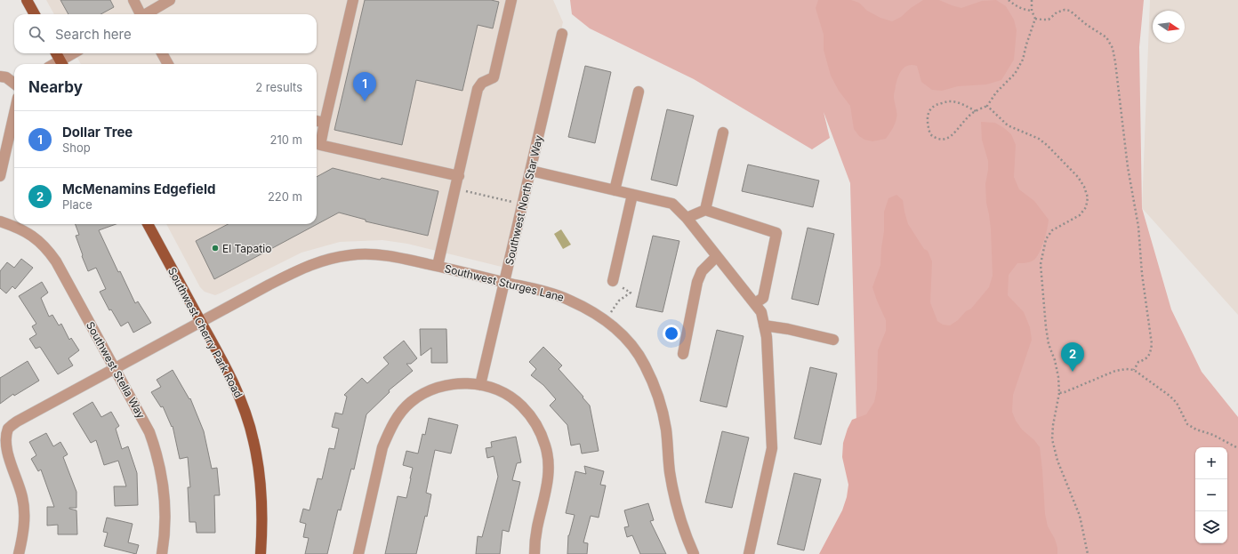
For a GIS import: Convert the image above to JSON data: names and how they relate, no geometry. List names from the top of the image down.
{
  "streets": {
    "main road": ["Southwest Cherry Park Road"],
    "street": ["Southwest North Star Way", "Southwest Sturges Lane", "Southwest Stella Way"]
  },
  "crossings": [
    ["Southwest North Star Way", "Southwest Sturges Lane"],
    ["Southwest Sturges Lane", "Southwest Cherry Park Road"],
    ["Southwest Sturges Lane", "Southwest Stella Way"]
  ],
  "places": ["El Tapatio"],
  "north": "right",
  "page": {
    "search": "Search here",
    "heading": ["Nearby", "2 results"],
    "pins": ["1", "2"],
    "list": [
      {
        "mark": "1",
        "name": "Dollar Tree",
        "note": "Shop",
        "value": "210 m"
      },
      {
        "mark": "2",
        "name": "McMenamins Edgefield",
        "note": "Place",
        "value": "220 m"
      }
    ],
    "map_buttons": ["+", "−"]
  }
}
